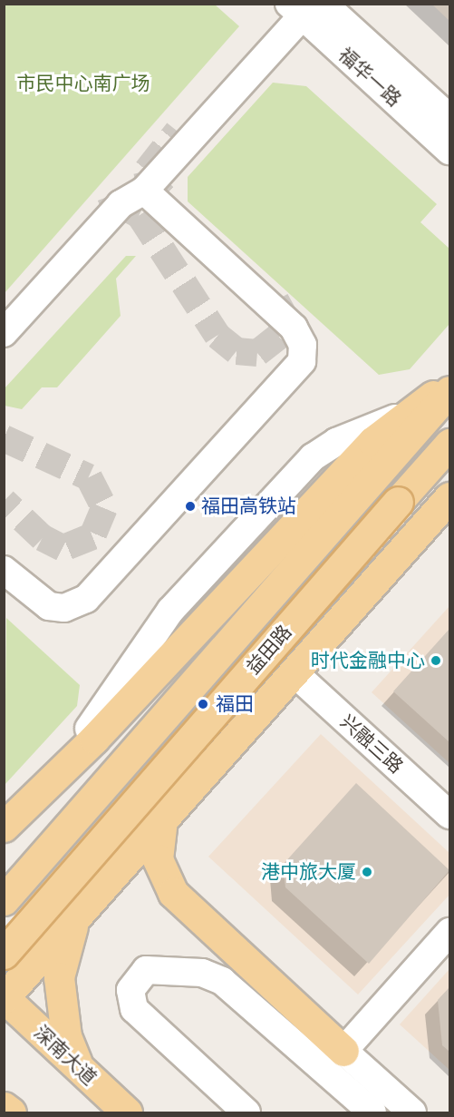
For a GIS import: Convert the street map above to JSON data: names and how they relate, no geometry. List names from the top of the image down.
{
  "streets": {
    "main road": ["益田路", "深南大道"],
    "street": ["福华一路", "兴融三路"]
  },
  "parks": ["市民中心南广场"],
  "places": [
    "福田高铁站",
    "时代金融中心",
    "福田",
    "港中旅大厦"
  ]
}
